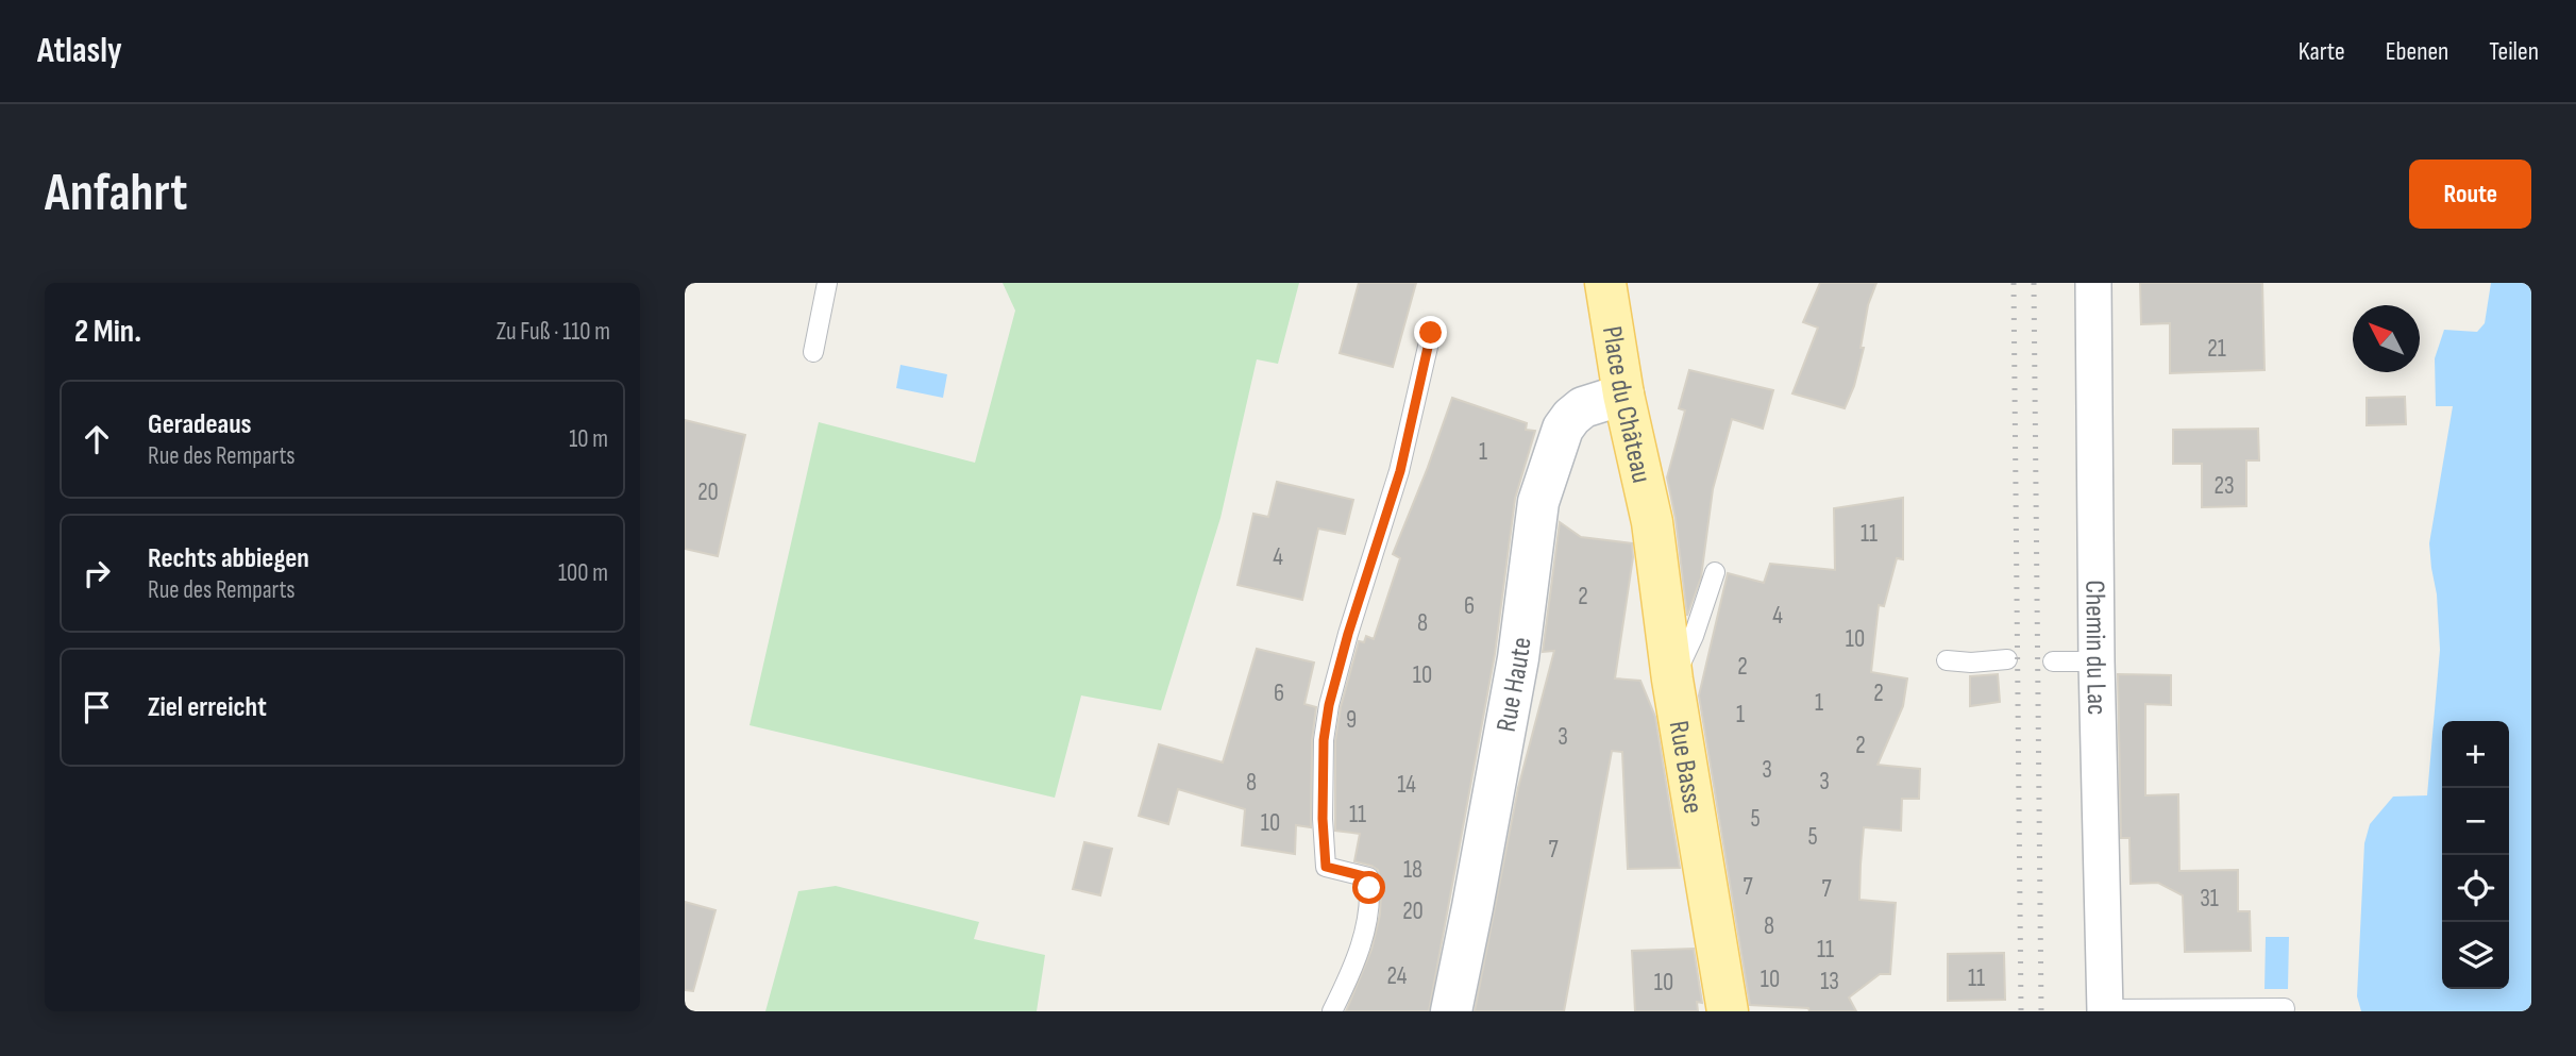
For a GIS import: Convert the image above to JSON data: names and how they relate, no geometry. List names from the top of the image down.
{
  "streets": {
    "main road": ["Place du Château", "Rue Basse"],
    "street": ["Chemin du Lac", "Rue Haute"]
  },
  "crossings": [
    ["Place du Château", "Rue Haute"],
    ["Place du Château", "Rue Basse"]
  ],
  "house_numbers": [
    "21",
    "1",
    "23",
    "20",
    "11",
    "4",
    "2",
    "6",
    "4",
    "8",
    "10",
    "2",
    "10",
    "6",
    "2",
    "1",
    "1",
    "9",
    "3",
    "2",
    "3",
    "3",
    "8",
    "14",
    "11",
    "5",
    "10",
    "5",
    "7",
    "18",
    "7",
    "7",
    "31",
    "20",
    "8",
    "11",
    "24",
    "11",
    "10",
    "13",
    "10"
  ],
  "north": "top left",
  "page": {
    "header": "Atlasly",
    "nav": ["Karte", "Ebenen", "Teilen"],
    "buttons": "Route",
    "title": "Anfahrt",
    "heading": ["2 Min.", "Zu Fuß · 110 m"],
    "list": [
      ["Geradeaus", "Rue des Remparts", "10 m"],
      ["Rechts abbiegen", "Rue des Remparts", "100 m"],
      "Ziel erreicht"
    ],
    "map_buttons": ["+", "−"]
  }
}
